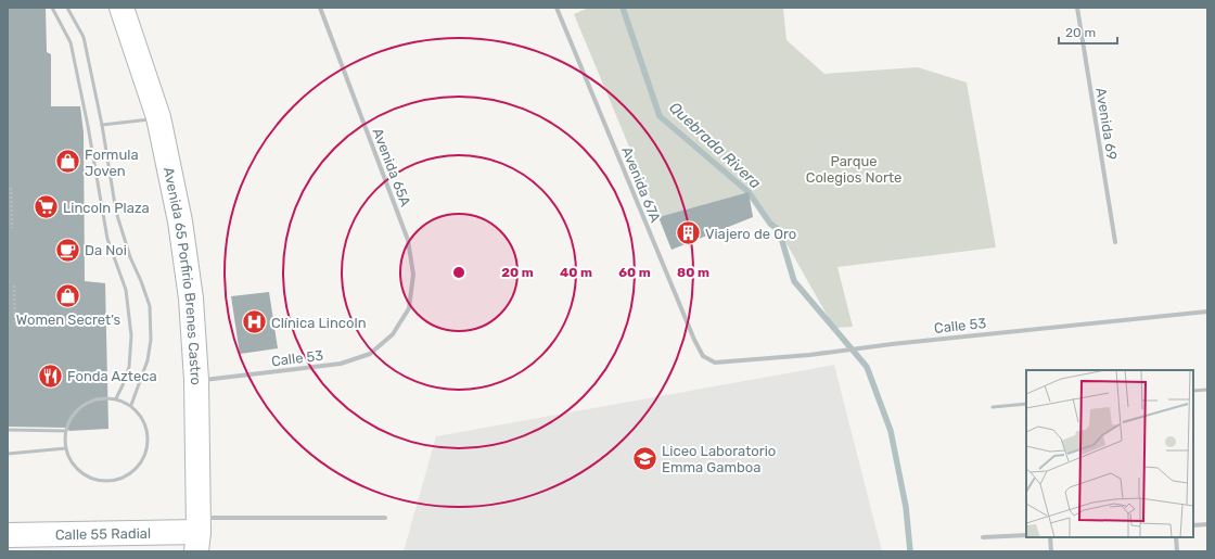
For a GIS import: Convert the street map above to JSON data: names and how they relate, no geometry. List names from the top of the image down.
{
  "streets": {
    "main road": ["Avenida 65 Porfirio Brenes Castro", "Calle 55 Radial"],
    "street": [
      "Avenida 69",
      "Avenida 65A",
      "Avenida 67A",
      "Calle 53"
    ]
  },
  "crossings": [
    ["Avenida 65A", "Calle 53"],
    ["Avenida 67A", "Calle 53"],
    ["Avenida 65 Porfirio Brenes Castro", "Calle 53"],
    ["Avenida 65 Porfirio Brenes Castro", "Calle 55 Radial"]
  ],
  "water": ["Quebrada Rivera"],
  "parks": ["Parque Colegios Norte"],
  "places": {
    "shop": ["Formula Joven", "Women Secret’s"],
    "supermarket": ["Lincoln Plaza"],
    "building": ["Viajero de Oro"],
    "cafe": ["Da Noi"],
    "hospital": ["Clínica Lincoln"],
    "restaurant": ["Fonda Azteca"],
    "school or university": ["Liceo Laboratorio Emma Gamboa"]
  },
  "scale_bar": "20 m",
  "rings": [
    "20 m",
    "40 m",
    "60 m",
    "80 m"
  ]
}
